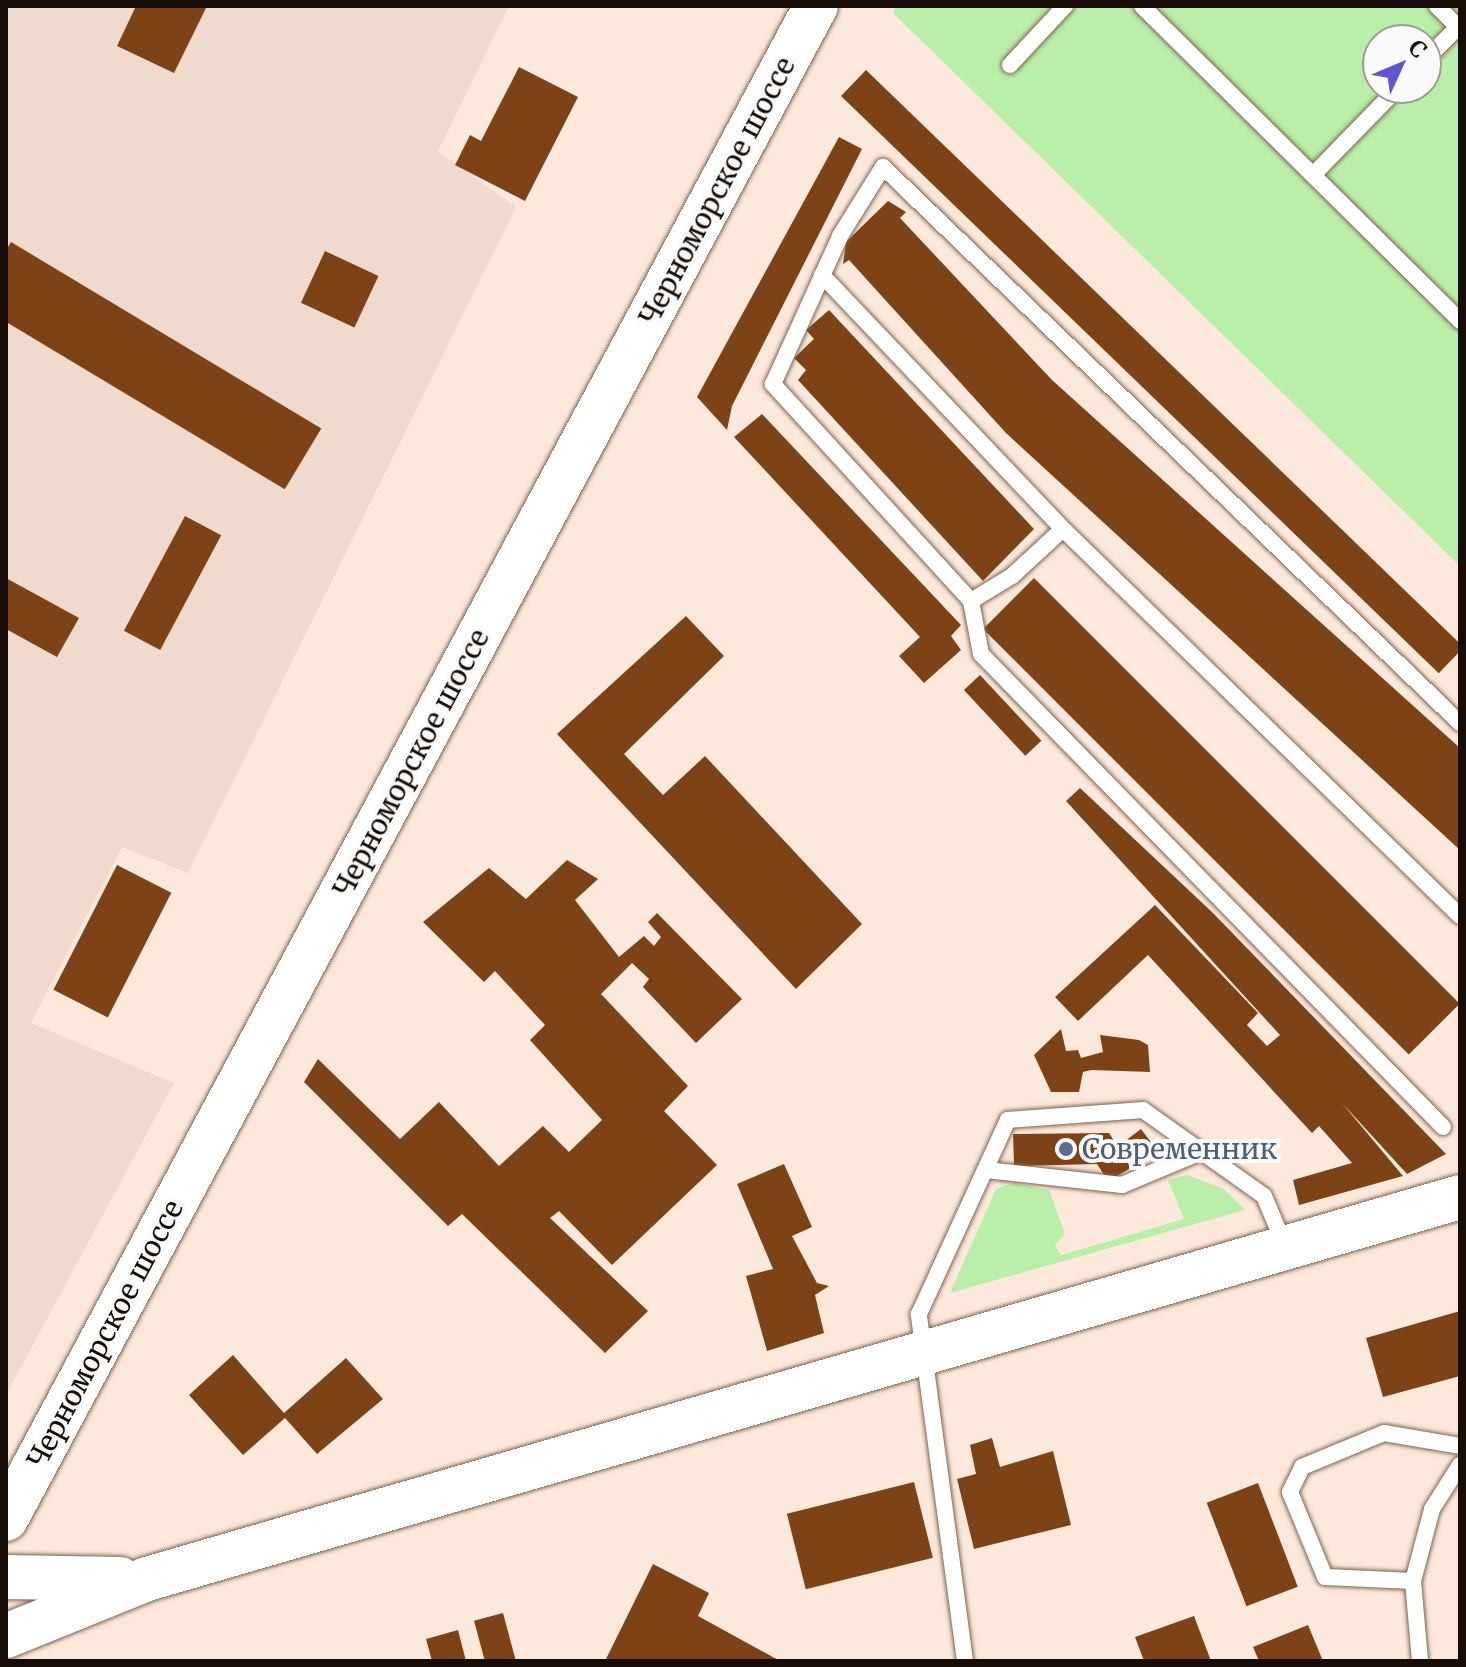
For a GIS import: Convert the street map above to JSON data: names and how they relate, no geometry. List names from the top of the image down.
{
  "streets": {
    "main road": ["Черноморское шоссе"]
  },
  "places": ["Современник"],
  "north": "top right"
}
